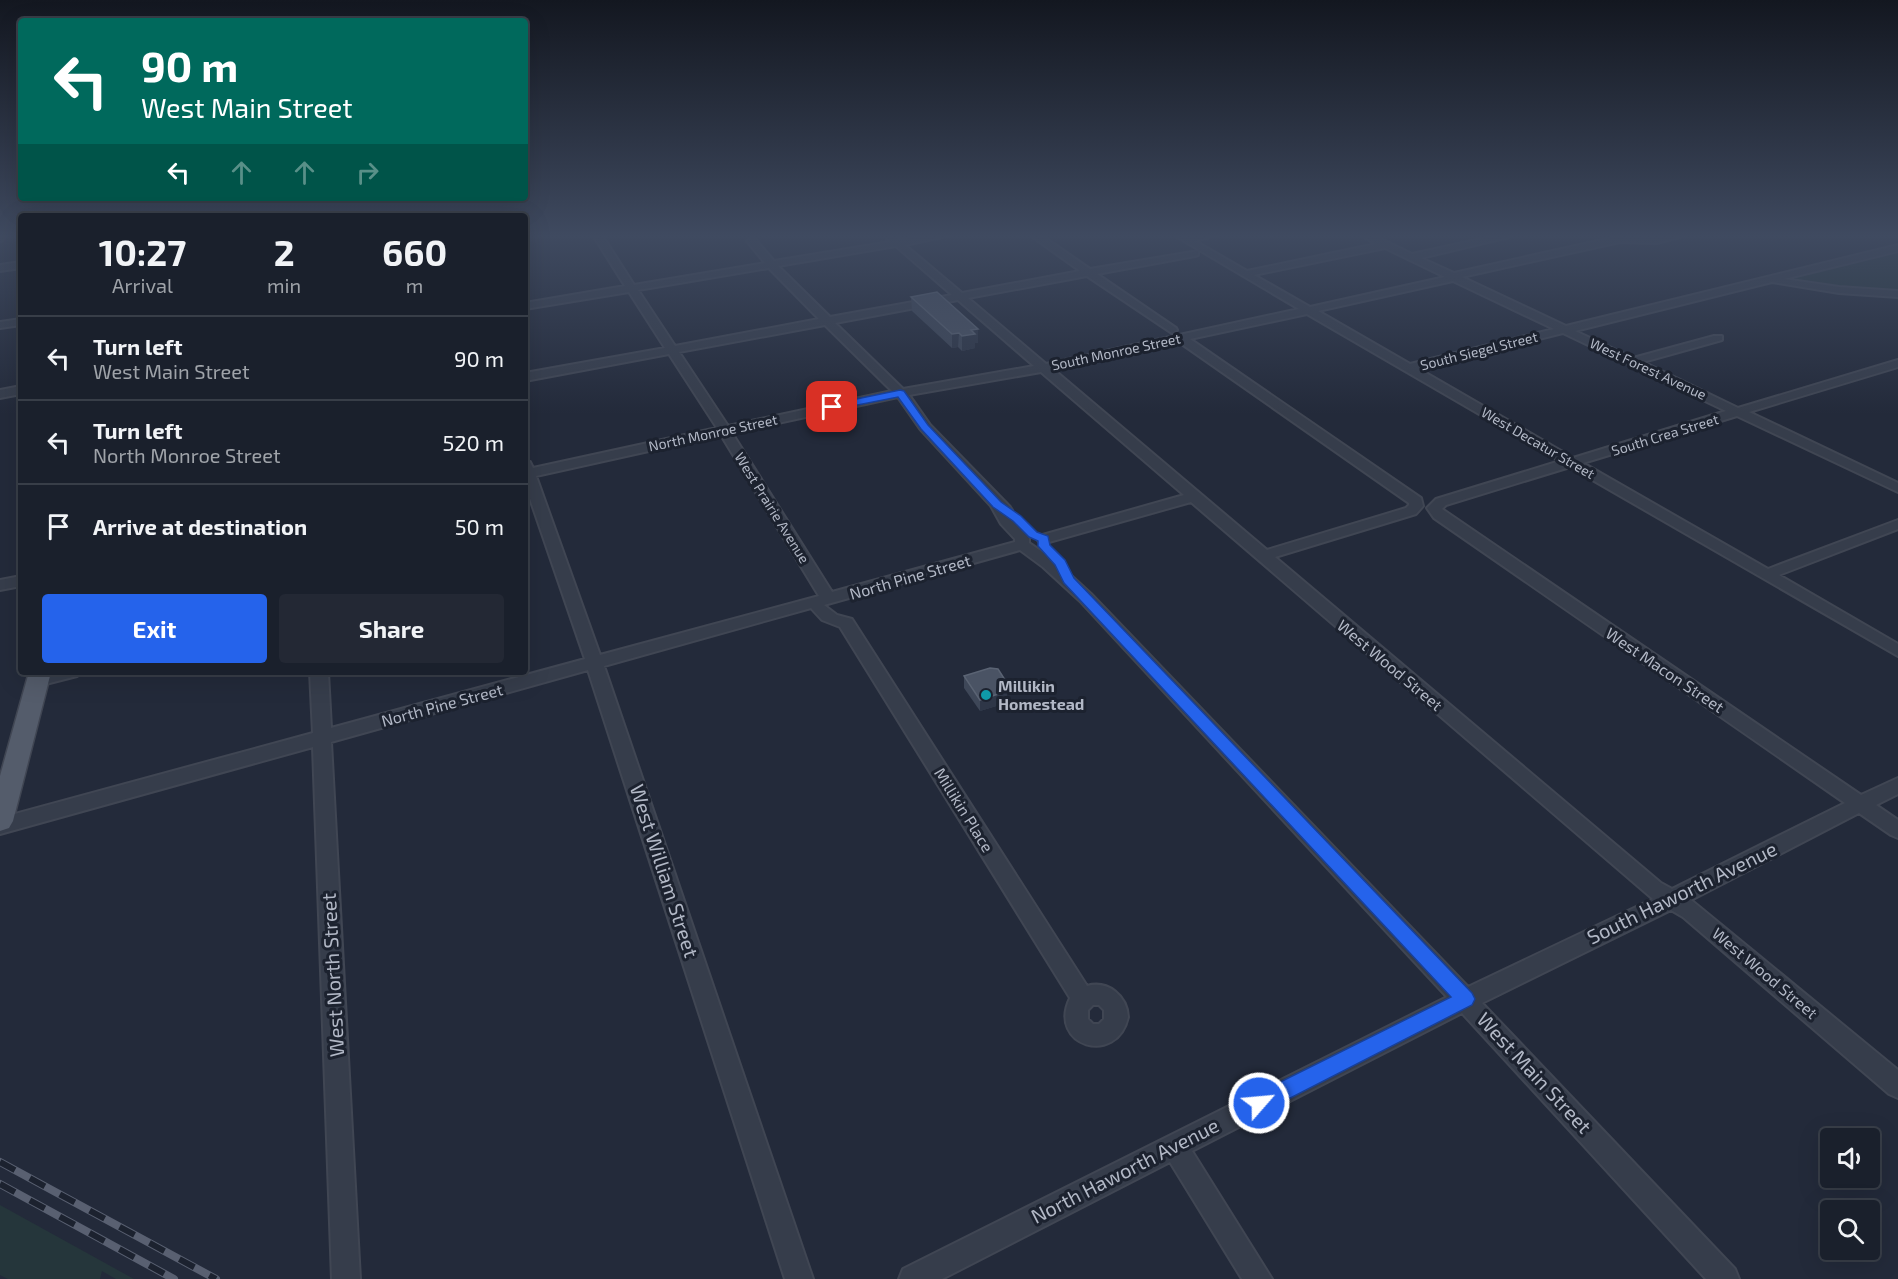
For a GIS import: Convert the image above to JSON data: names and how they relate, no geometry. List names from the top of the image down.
{
  "streets": {
    "street": [
      "South Siegel Street",
      "South Monroe Street",
      "West Forest Avenue",
      "North Monroe Street",
      "South Crea Street",
      "West Decatur Street",
      "West Prairie Avenue",
      "North Pine Street",
      "West Wood Street",
      "West Macon Street",
      "Millikin Place",
      "West William Street",
      "South Haworth Avenue",
      "West North Street",
      "West Main Street",
      "North Haworth Avenue"
    ]
  },
  "crossings": [
    ["South Siegel Street", "West Forest Avenue"],
    ["South Siegel Street", "West Decatur Street"],
    ["South Monroe Street", "North Monroe Street"],
    ["South Monroe Street", "West Decatur Street"],
    ["South Monroe Street", "West Wood Street"],
    ["South Monroe Street", "West Main Street"],
    ["West Forest Avenue", "South Crea Street"],
    ["North Monroe Street", "West Prairie Avenue"],
    ["North Monroe Street", "West Main Street"],
    ["South Crea Street", "West Decatur Street"],
    ["South Crea Street", "West Macon Street"],
    ["West Prairie Avenue", "North Pine Street"],
    ["North Pine Street", "West Wood Street"],
    ["North Pine Street", "West William Street"],
    ["North Pine Street", "West North Street"],
    ["North Pine Street", "West Main Street"],
    ["West Wood Street", "South Haworth Avenue"],
    ["West Macon Street", "South Haworth Avenue"],
    ["South Haworth Avenue", "West Main Street"],
    ["South Haworth Avenue", "North Haworth Avenue"],
    ["West Main Street", "North Haworth Avenue"]
  ],
  "places": ["Millikin Homestead"],
  "page": {
    "turn": ["90 m", "West Main Street"],
    "eta": [
      "10:27",
      "Arrival",
      "2",
      "min",
      "660",
      "m"
    ],
    "list": [
      {
        "name": "Turn left",
        "note": "West Main Street",
        "value": "90 m"
      },
      {
        "name": "Turn left",
        "note": "North Monroe Street",
        "value": "520 m"
      },
      {
        "name": "Arrive at destination",
        "value": "50 m"
      }
    ],
    "buttons": ["Exit", "Share"]
  }
}
